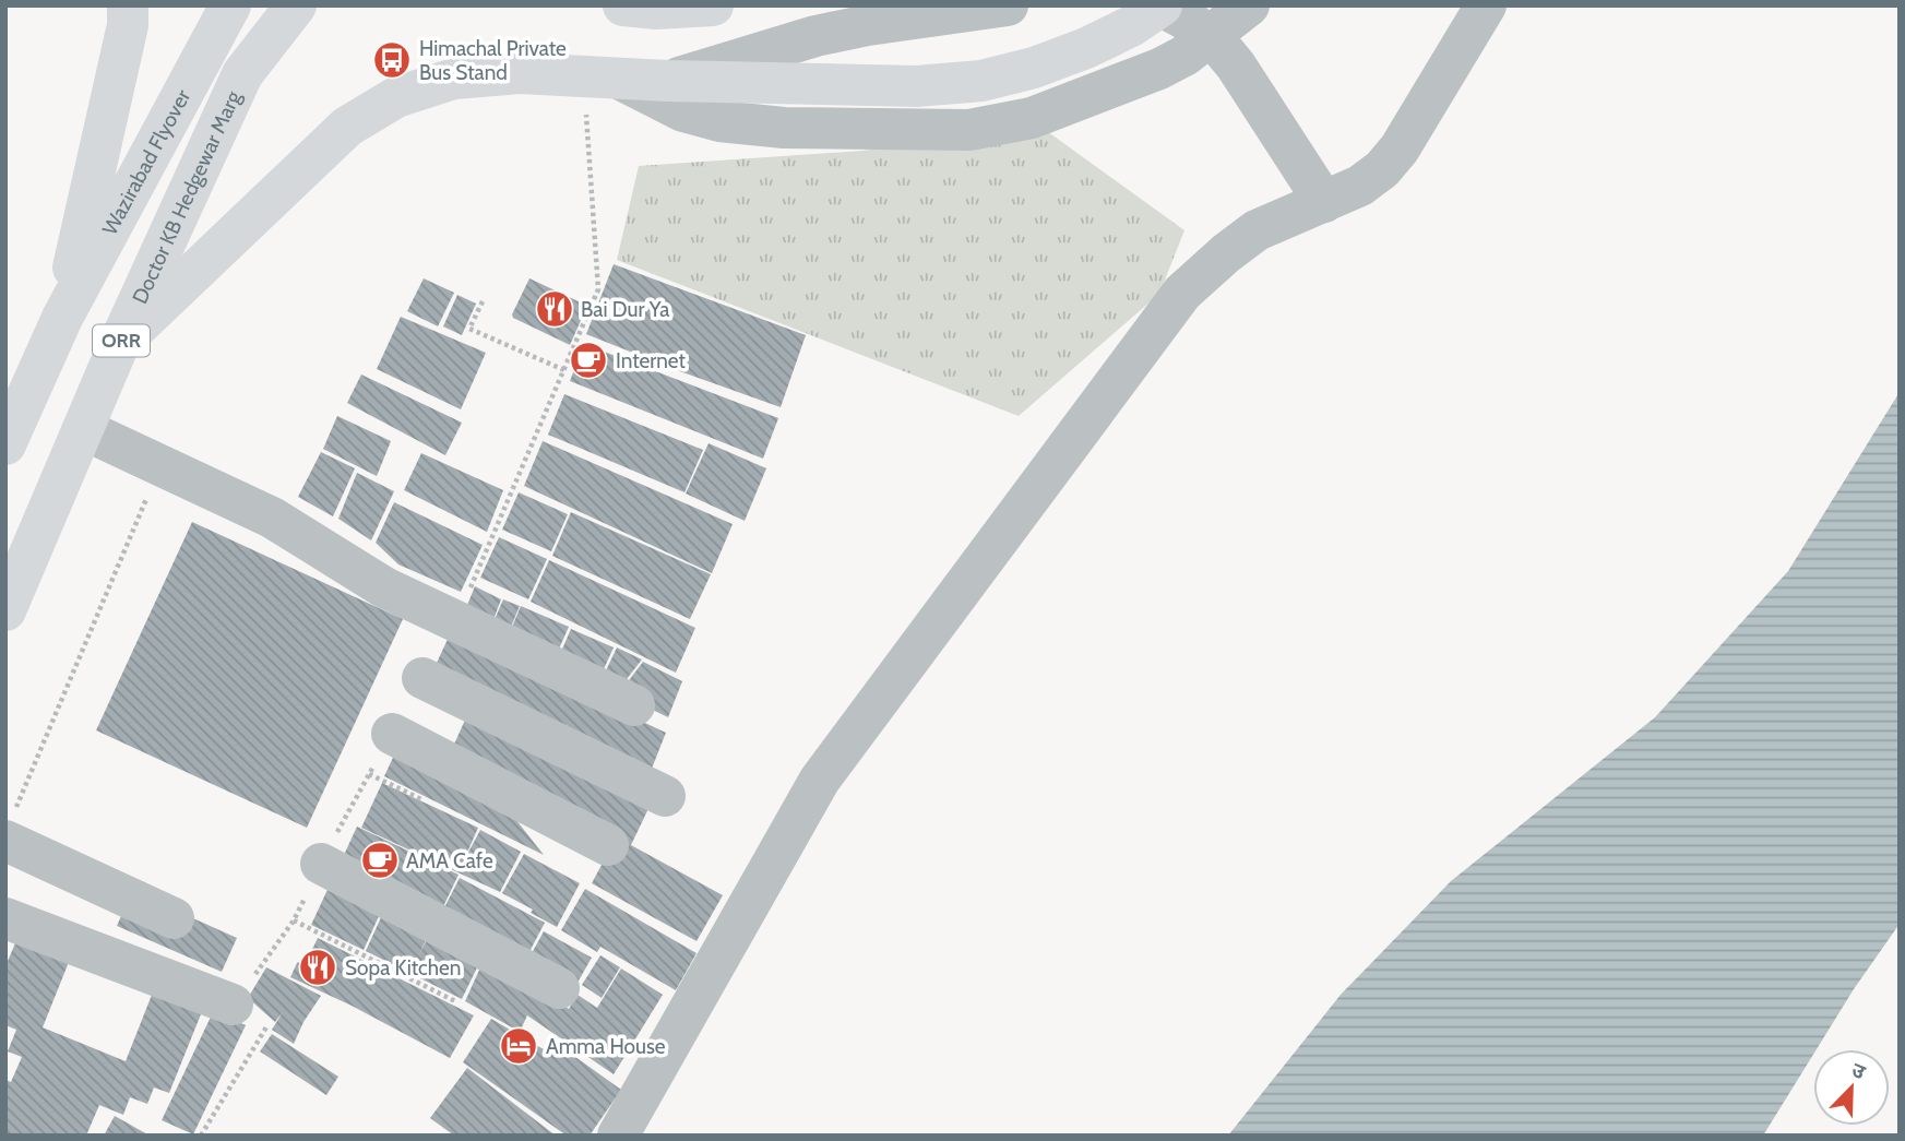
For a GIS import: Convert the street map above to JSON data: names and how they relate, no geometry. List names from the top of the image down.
{
  "streets": {
    "highway": ["Wazirabad Flyover", "Doctor KB Hedgewar Marg", "ORR"]
  },
  "crossings": [
    ["Wazirabad Flyover", "ORR"]
  ],
  "places": {
    "bus stop": ["Himachal Private Bus Stand"],
    "restaurant": ["Bai Dur Ya", "Sopa Kitchen"],
    "cafe": ["Internet", "AMA Cafe"],
    "hotel": ["Amma House"]
  },
  "north": "top right"
}
